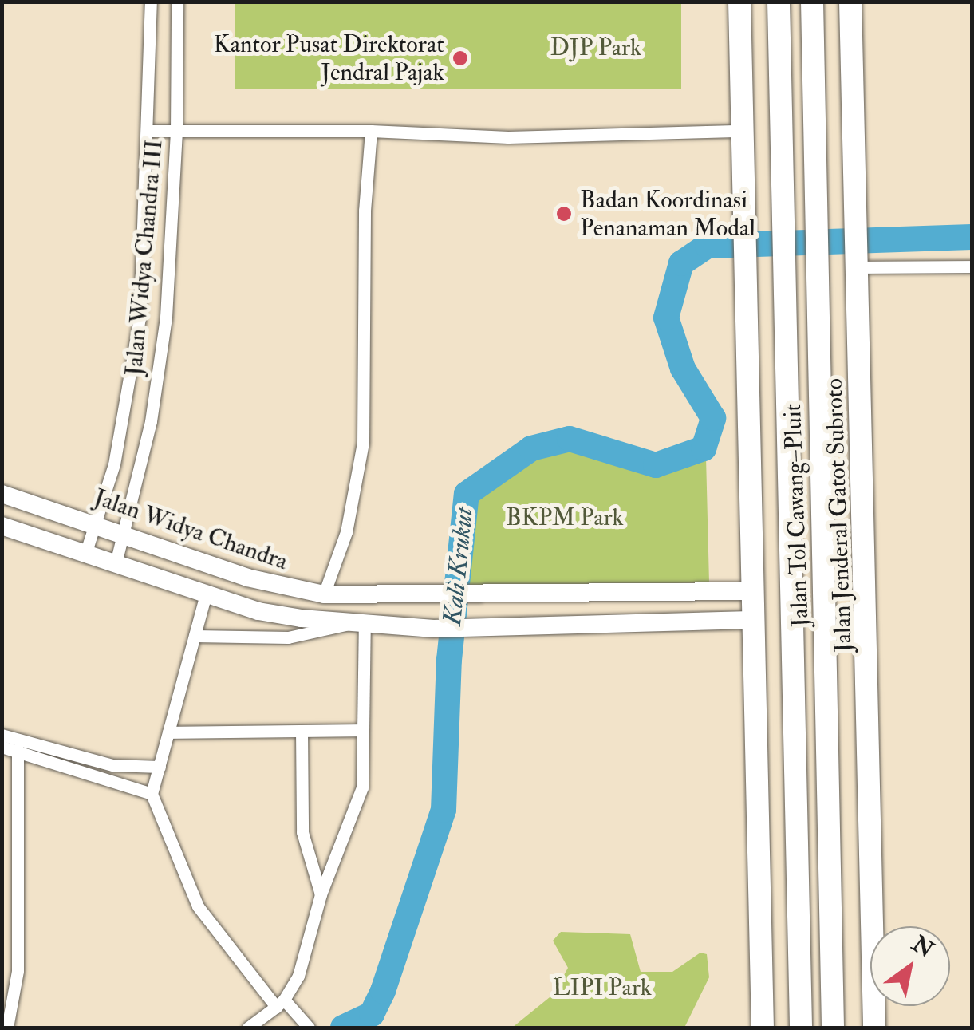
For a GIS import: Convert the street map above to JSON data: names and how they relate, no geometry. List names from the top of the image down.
{
  "streets": {
    "highway": ["Jalan Tol Cawang–Pluit", "Jalan Jenderal Gatot Subroto"],
    "street": ["Jalan Widya Chandra III", "Jalan Widya Chandra"]
  },
  "crossings": [
    ["Jalan Widya Chandra III", "Jalan Widya Chandra"]
  ],
  "water": ["Kali Krukut"],
  "parks": ["DJP Park", "BKPM Park", "LIPI Park"],
  "places": ["Kantor Pusat Direktorat Jendral Pajak", "Badan Koordinasi Penanaman Modal"],
  "north": "top right"
}
